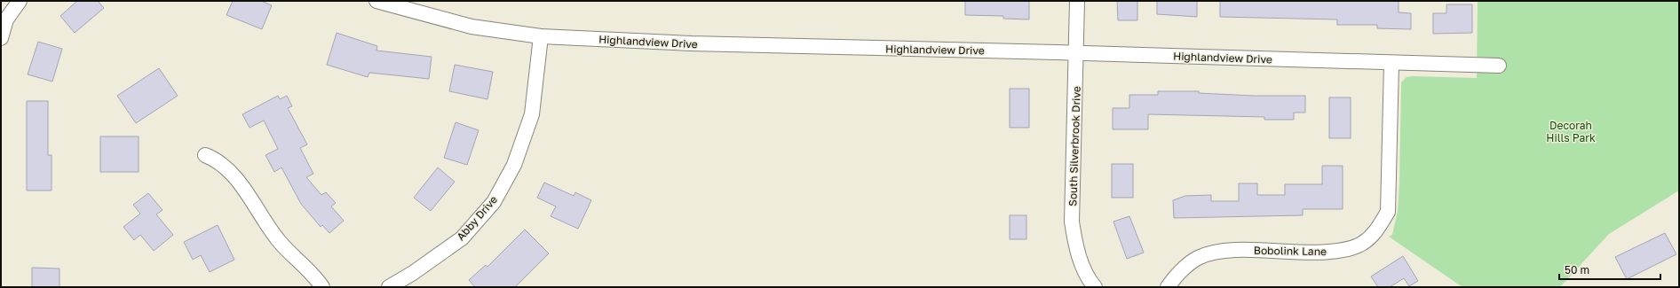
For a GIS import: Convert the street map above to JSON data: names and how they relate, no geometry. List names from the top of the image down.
{
  "streets": {
    "street": [
      "Highlandview Drive",
      "South Silverbrook Drive",
      "Abby Drive",
      "Bobolink Lane"
    ]
  },
  "crossings": [
    ["Highlandview Drive", "South Silverbrook Drive"],
    ["Highlandview Drive", "Abby Drive"],
    ["Highlandview Drive", "Bobolink Lane"]
  ],
  "parks": ["Decorah Hills Park"],
  "scale_bar": "50 m"
}
